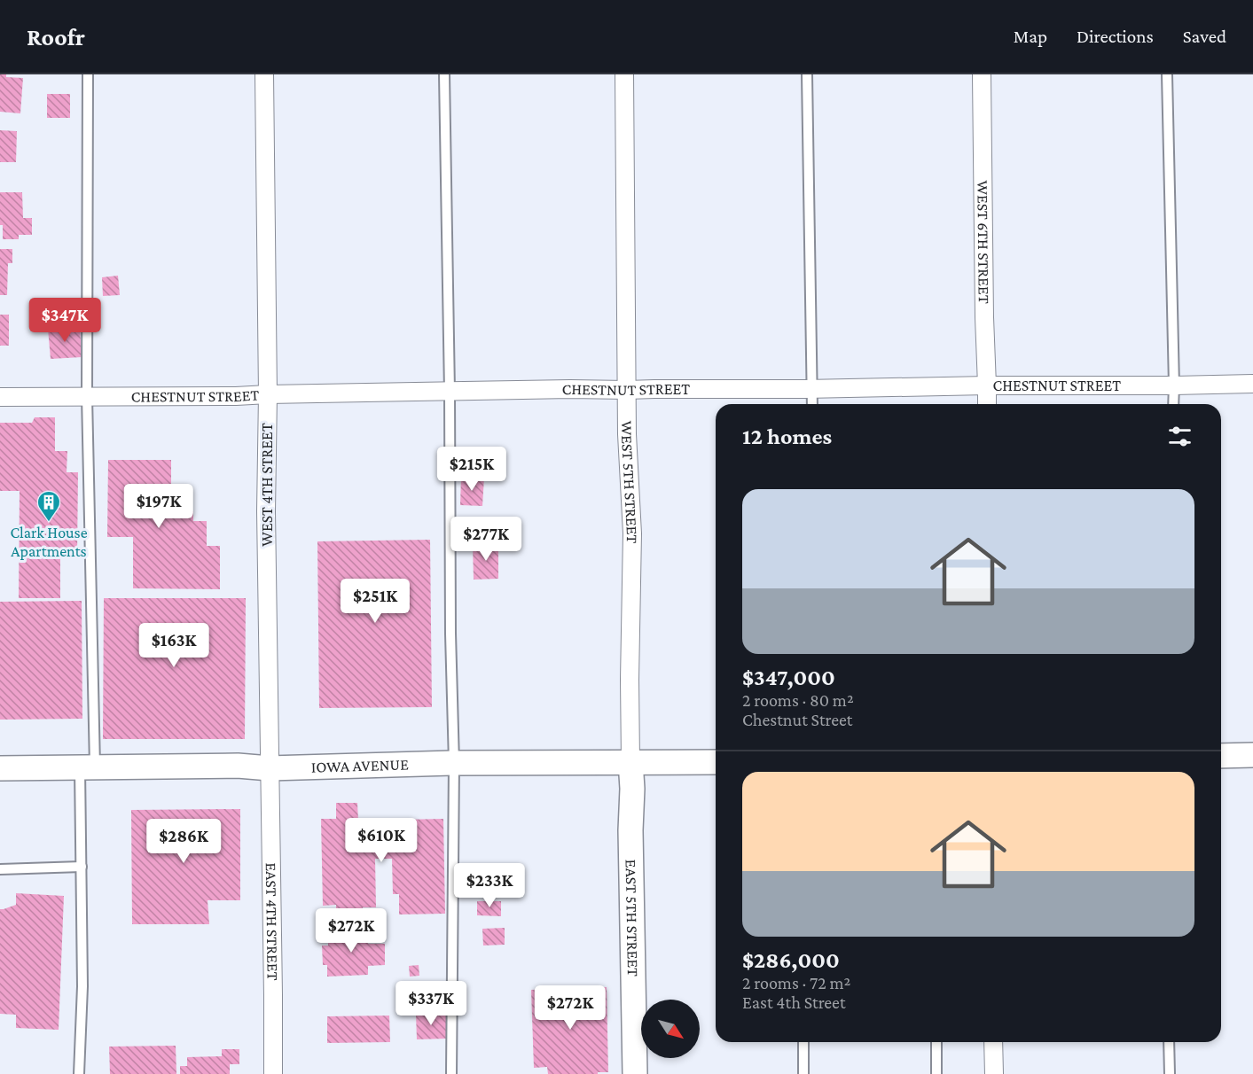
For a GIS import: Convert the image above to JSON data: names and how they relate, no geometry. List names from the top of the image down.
{
  "streets": {
    "street": [
      "WEST 6TH STREET",
      "CHESTNUT STREET",
      "WEST 5TH STREET",
      "WEST 4TH STREET",
      "IOWA AVENUE",
      "EAST 5TH STREET",
      "EAST 4TH STREET"
    ]
  },
  "crossings": [
    ["WEST 6TH STREET", "CHESTNUT STREET"],
    ["CHESTNUT STREET", "WEST 5TH STREET"],
    ["CHESTNUT STREET", "WEST 4TH STREET"],
    ["WEST 5TH STREET", "IOWA AVENUE"],
    ["WEST 5TH STREET", "EAST 5TH STREET"],
    ["WEST 4TH STREET", "IOWA AVENUE"],
    ["WEST 4TH STREET", "EAST 4TH STREET"],
    ["IOWA AVENUE", "EAST 5TH STREET"],
    ["IOWA AVENUE", "EAST 4TH STREET"]
  ],
  "places": {
    "building": ["Clark House Apartments"]
  },
  "north": "bottom right",
  "page": {
    "header": "Roofr",
    "nav": ["Map", "Directions", "Saved"],
    "price": [
      "$347K",
      "$215K",
      "$197K",
      "$277K",
      "$251K",
      "$163K",
      "$610K",
      "$286K",
      "$233K",
      "$272K",
      "$337K",
      "$272K"
    ],
    "heading": "12 homes",
    "list": [
      {
        "name": "$347,000",
        "note": "2 rooms · 80 m² · Chestnut Street"
      },
      {
        "name": "$286,000",
        "note": "2 rooms · 72 m² · East 4th Street"
      }
    ]
  }
}
